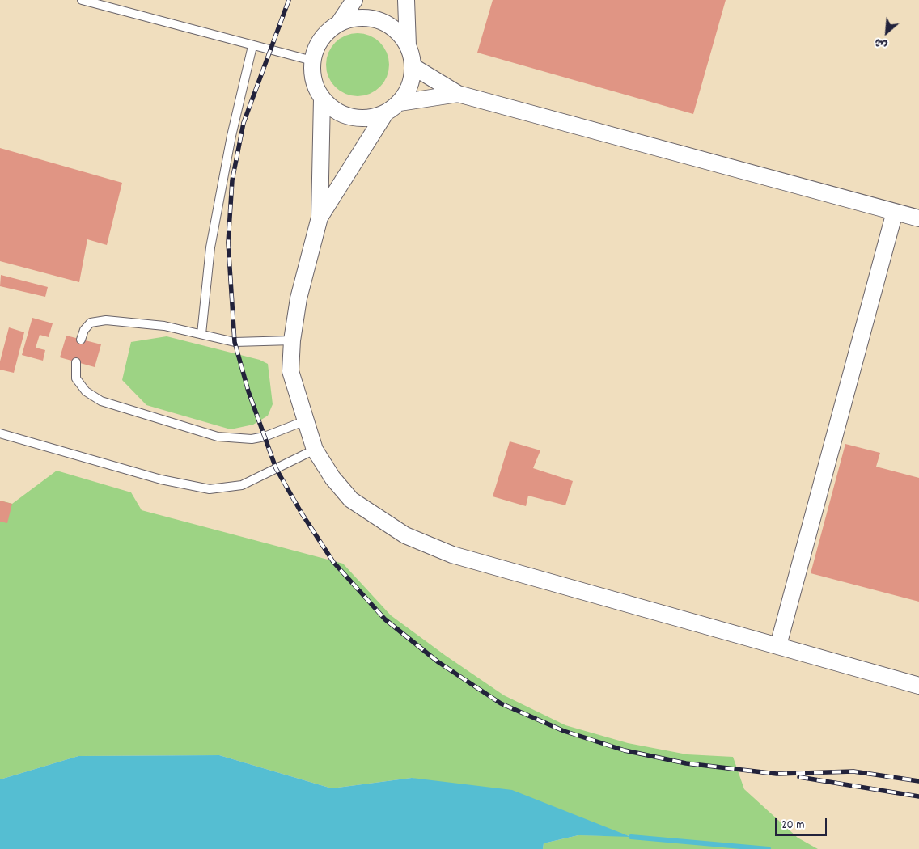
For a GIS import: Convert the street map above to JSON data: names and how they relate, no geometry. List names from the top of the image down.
{
  "scale_bar": "20 m",
  "north": "bottom left"
}
